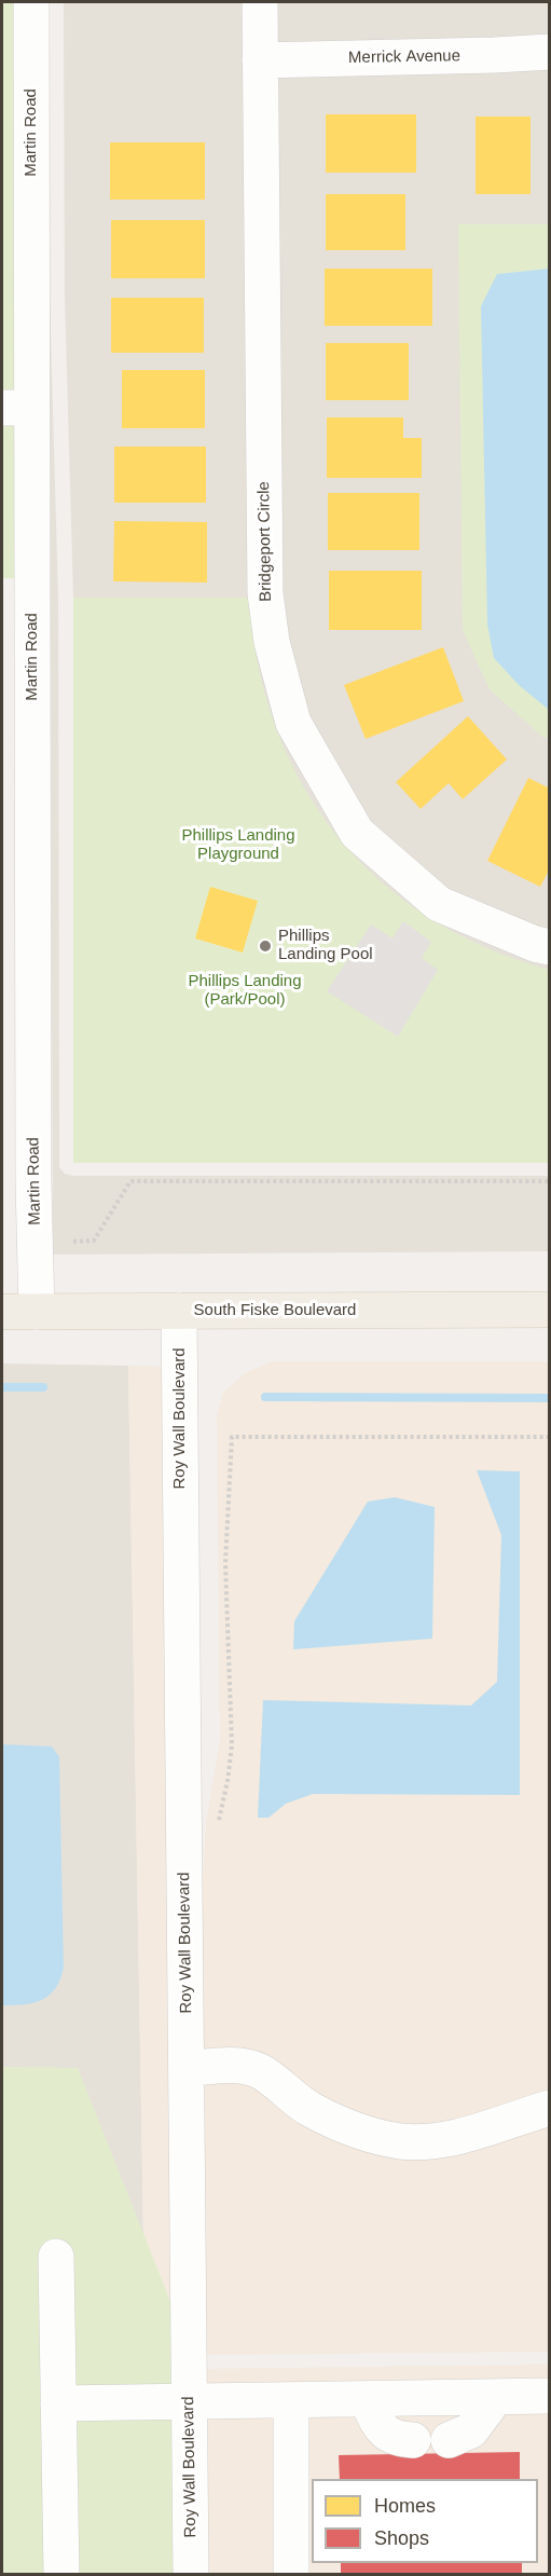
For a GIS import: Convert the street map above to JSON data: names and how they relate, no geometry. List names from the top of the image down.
{
  "streets": {
    "main road": ["South Fiske Boulevard"],
    "street": [
      "Merrick Avenue",
      "Martin Road",
      "Bridgeport Circle",
      "Roy Wall Boulevard"
    ]
  },
  "crossings": [
    ["Merrick Avenue", "Bridgeport Circle"],
    ["Martin Road", "South Fiske Boulevard"],
    ["South Fiske Boulevard", "Roy Wall Boulevard"]
  ],
  "parks": ["Phillips Landing Playground", "Phillips Landing (Park/Pool)"],
  "places": ["Phillips Landing Pool"],
  "legend": ["Homes", "Shops"]
}
